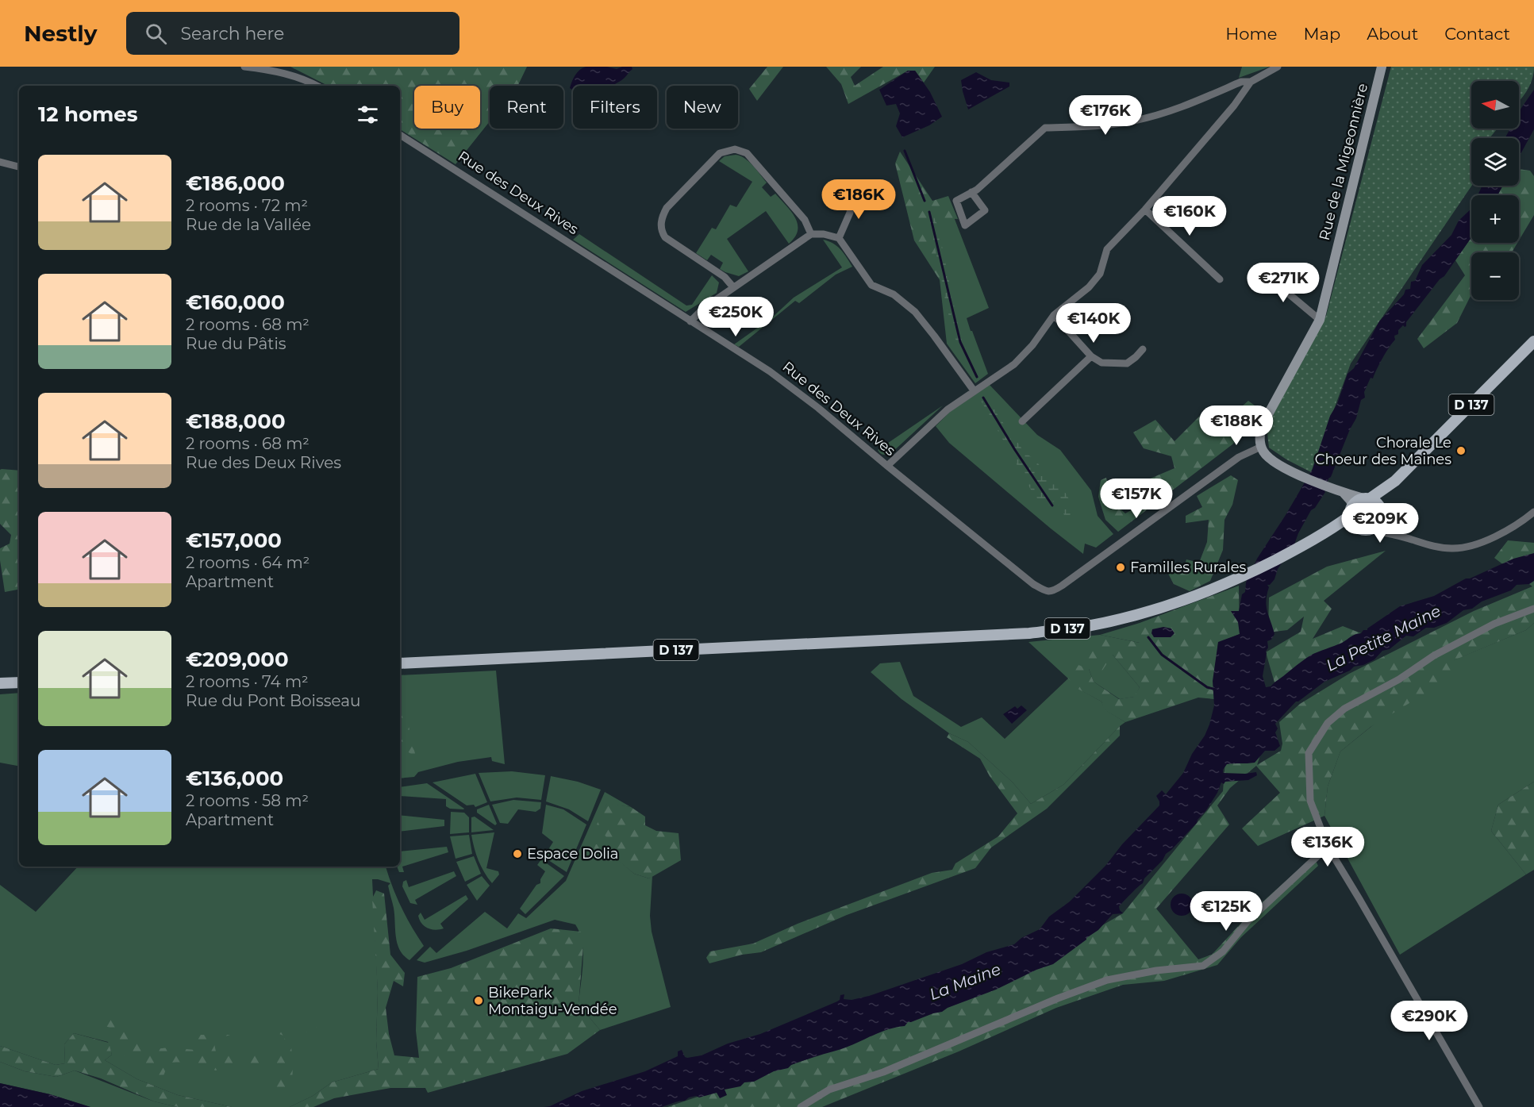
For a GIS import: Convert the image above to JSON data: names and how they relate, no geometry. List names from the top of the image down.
{
  "streets": {
    "main road": ["D 137"],
    "street": ["Rue de la Migeonnière", "Rue des Deux Rives"]
  },
  "crossings": [
    ["Rue de la Migeonnière", "Rue des Deux Rives"]
  ],
  "water": ["La Petite Maine", "La Maine"],
  "places": [
    "Chorale Le Choeur des Maines",
    "Familles Rurales",
    "Espace Dolia",
    "BikePark Montaigu-Vendée"
  ],
  "north": "left",
  "page": {
    "header": "Nestly",
    "search": "Search here",
    "nav": [
      "Home",
      "Map",
      "About",
      "Contact"
    ],
    "map_buttons": ["+", "−"],
    "chip": [
      "Buy",
      "Rent",
      "Filters",
      "New"
    ],
    "heading": "12 homes",
    "price": [
      "€176K",
      "€186K",
      "€160K",
      "€271K",
      "€250K",
      "€140K",
      "€188K",
      "€157K",
      "€209K",
      "€136K",
      "€125K",
      "€290K"
    ],
    "list": [
      {
        "name": "€186,000",
        "note": "2 rooms · 72 m² · Rue de la Vallée"
      },
      {
        "name": "€160,000",
        "note": "2 rooms · 68 m² · Rue du Pâtis"
      },
      {
        "name": "€188,000",
        "note": "2 rooms · 68 m² · Rue des Deux Rives"
      },
      {
        "name": "€157,000",
        "note": "2 rooms · 64 m² · Apartment"
      },
      {
        "name": "€209,000",
        "note": "2 rooms · 74 m² · Rue du Pont Boisseau"
      },
      {
        "name": "€136,000",
        "note": "2 rooms · 58 m² · Apartment"
      }
    ]
  }
}
